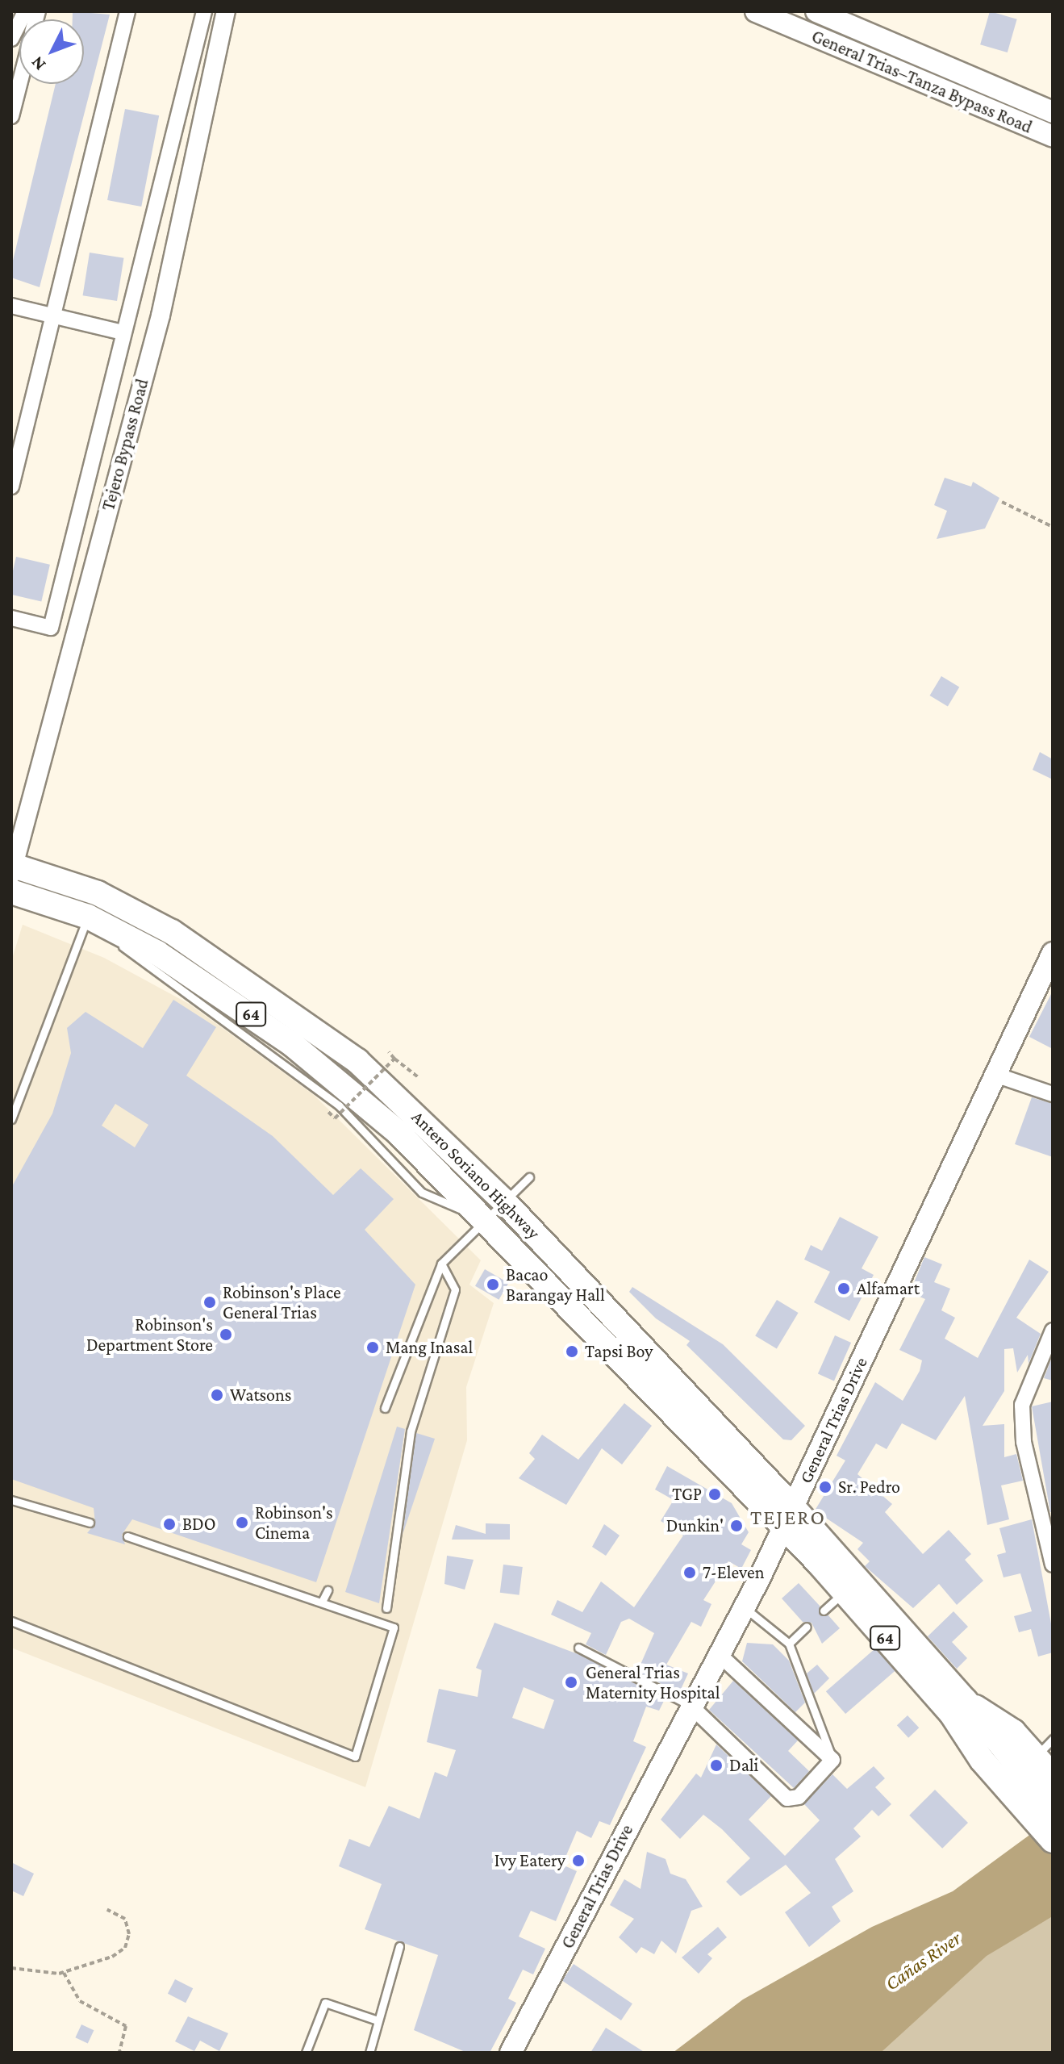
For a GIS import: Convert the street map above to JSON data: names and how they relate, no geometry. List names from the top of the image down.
{
  "streets": {
    "main road": [
      "General Trias–Tanza Bypass Road",
      "64",
      "Antero Soriano Highway",
      "General Trias Drive"
    ],
    "street": ["Tejero Bypass Road"]
  },
  "crossings": [
    ["Tejero Bypass Road", "Antero Soriano Highway"],
    ["Antero Soriano Highway", "General Trias Drive"]
  ],
  "districts": ["TEJERO"],
  "water": ["Cañas River"],
  "places": [
    "Bacao Barangay Hall",
    "Alfamart",
    "Robinson's Place General Trias",
    "Robinson's Department Store",
    "Mang Inasal",
    "Tapsi Boy",
    "Watsons",
    "Sr. Pedro",
    "TGP",
    "Robinson's Cinema",
    "BDO",
    "Dunkin'",
    "7-Eleven",
    "General Trias Maternity Hospital",
    "Dali",
    "Ivy Eatery"
  ],
  "north": "bottom left"
}
